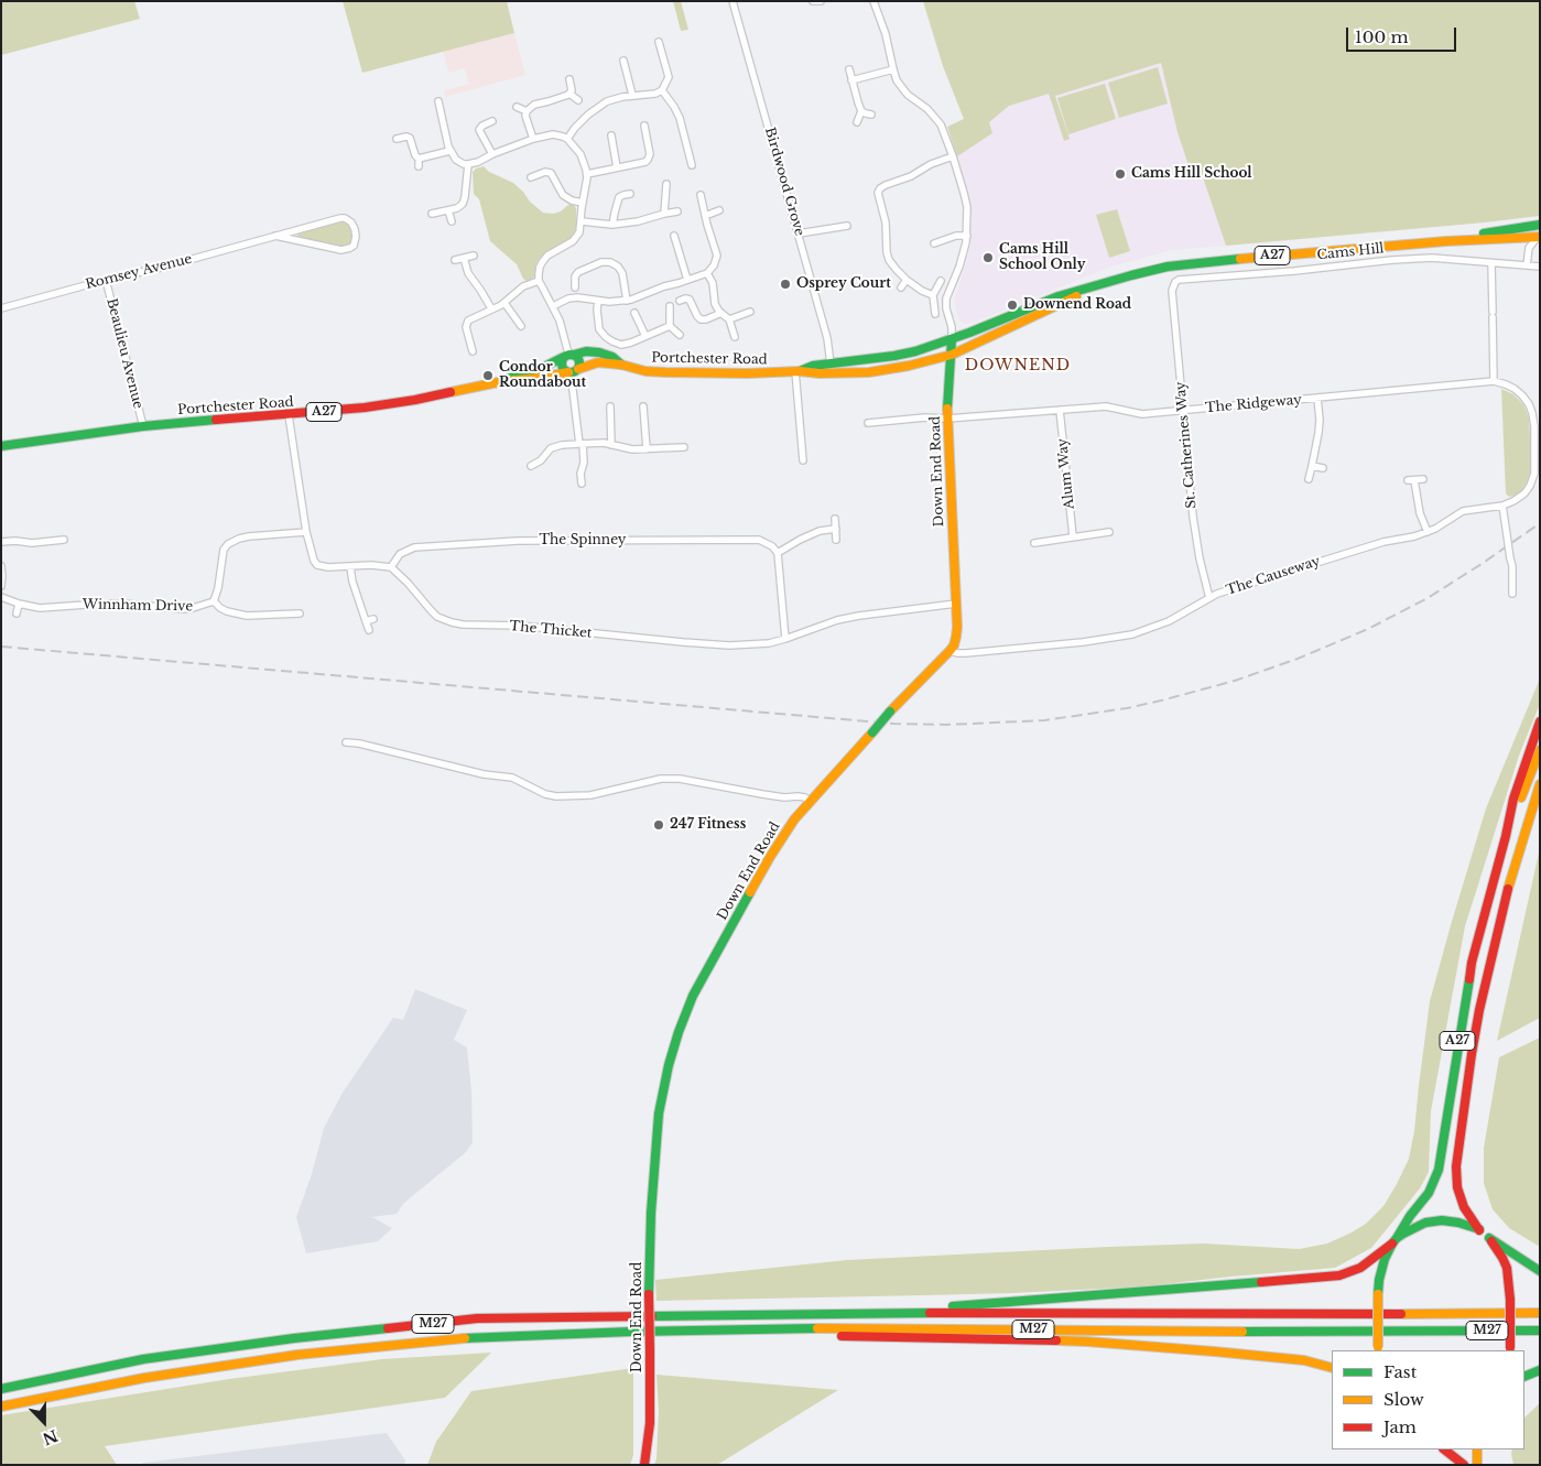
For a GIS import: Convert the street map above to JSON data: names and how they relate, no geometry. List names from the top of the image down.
{
  "streets": {
    "main road": [
      "Cams Hill",
      "A27",
      "Portchester Road",
      "Down End Road",
      "M27"
    ],
    "street": [
      "Birdwood Grove",
      "Romsey Avenue",
      "Beaulieu Avenue",
      "The Ridgeway",
      "St. Catherines Way",
      "Alum Way",
      "The Spinney",
      "The Causeway",
      "Winnham Drive",
      "The Thicket"
    ]
  },
  "crossings": [
    ["Birdwood Grove", "Portchester Road"],
    ["Cams Hill", "Portchester Road"],
    ["Cams Hill", "St. Catherines Way"],
    ["Cams Hill", "Down End Road"],
    ["A27", "M27"],
    ["Romsey Avenue", "Beaulieu Avenue"],
    ["Beaulieu Avenue", "Portchester Road"],
    ["Portchester Road", "Down End Road"],
    ["The Ridgeway", "St. Catherines Way"],
    ["The Ridgeway", "Down End Road"],
    ["The Ridgeway", "Alum Way"],
    ["The Ridgeway", "The Causeway"],
    ["St. Catherines Way", "The Causeway"],
    ["Down End Road", "The Causeway"],
    ["Down End Road", "The Thicket"],
    ["The Spinney", "The Thicket"]
  ],
  "districts": ["DOWNEND"],
  "places": [
    "Cams Hill School",
    "Cams Hill School Only",
    "Osprey Court",
    "Downend Road",
    "Condor Roundabout",
    "247 Fitness"
  ],
  "legend": ["Fast", "Slow", "Jam"],
  "scale_bar": "100 m",
  "north": "bottom"
}
